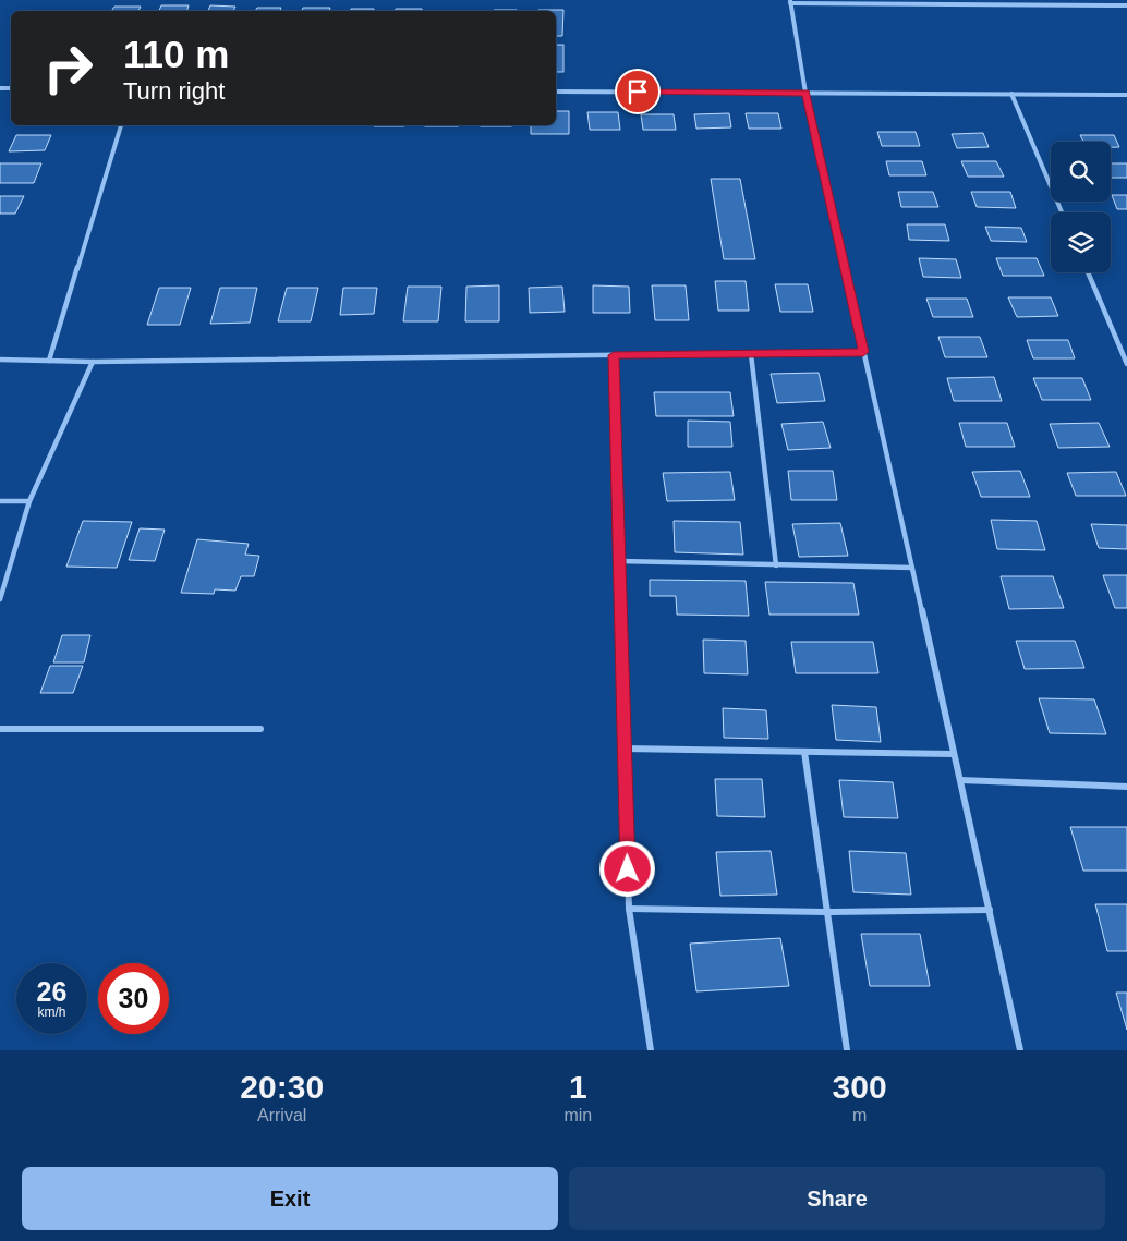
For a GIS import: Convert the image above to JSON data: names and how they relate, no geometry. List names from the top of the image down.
{
  "page": {
    "turn": ["110 m", "Turn right"],
    "speed": "26 km/h",
    "limit": "30",
    "eta": [
      "20:30",
      "Arrival",
      "1",
      "min",
      "300",
      "m"
    ],
    "buttons": ["Exit", "Share"]
  }
}
